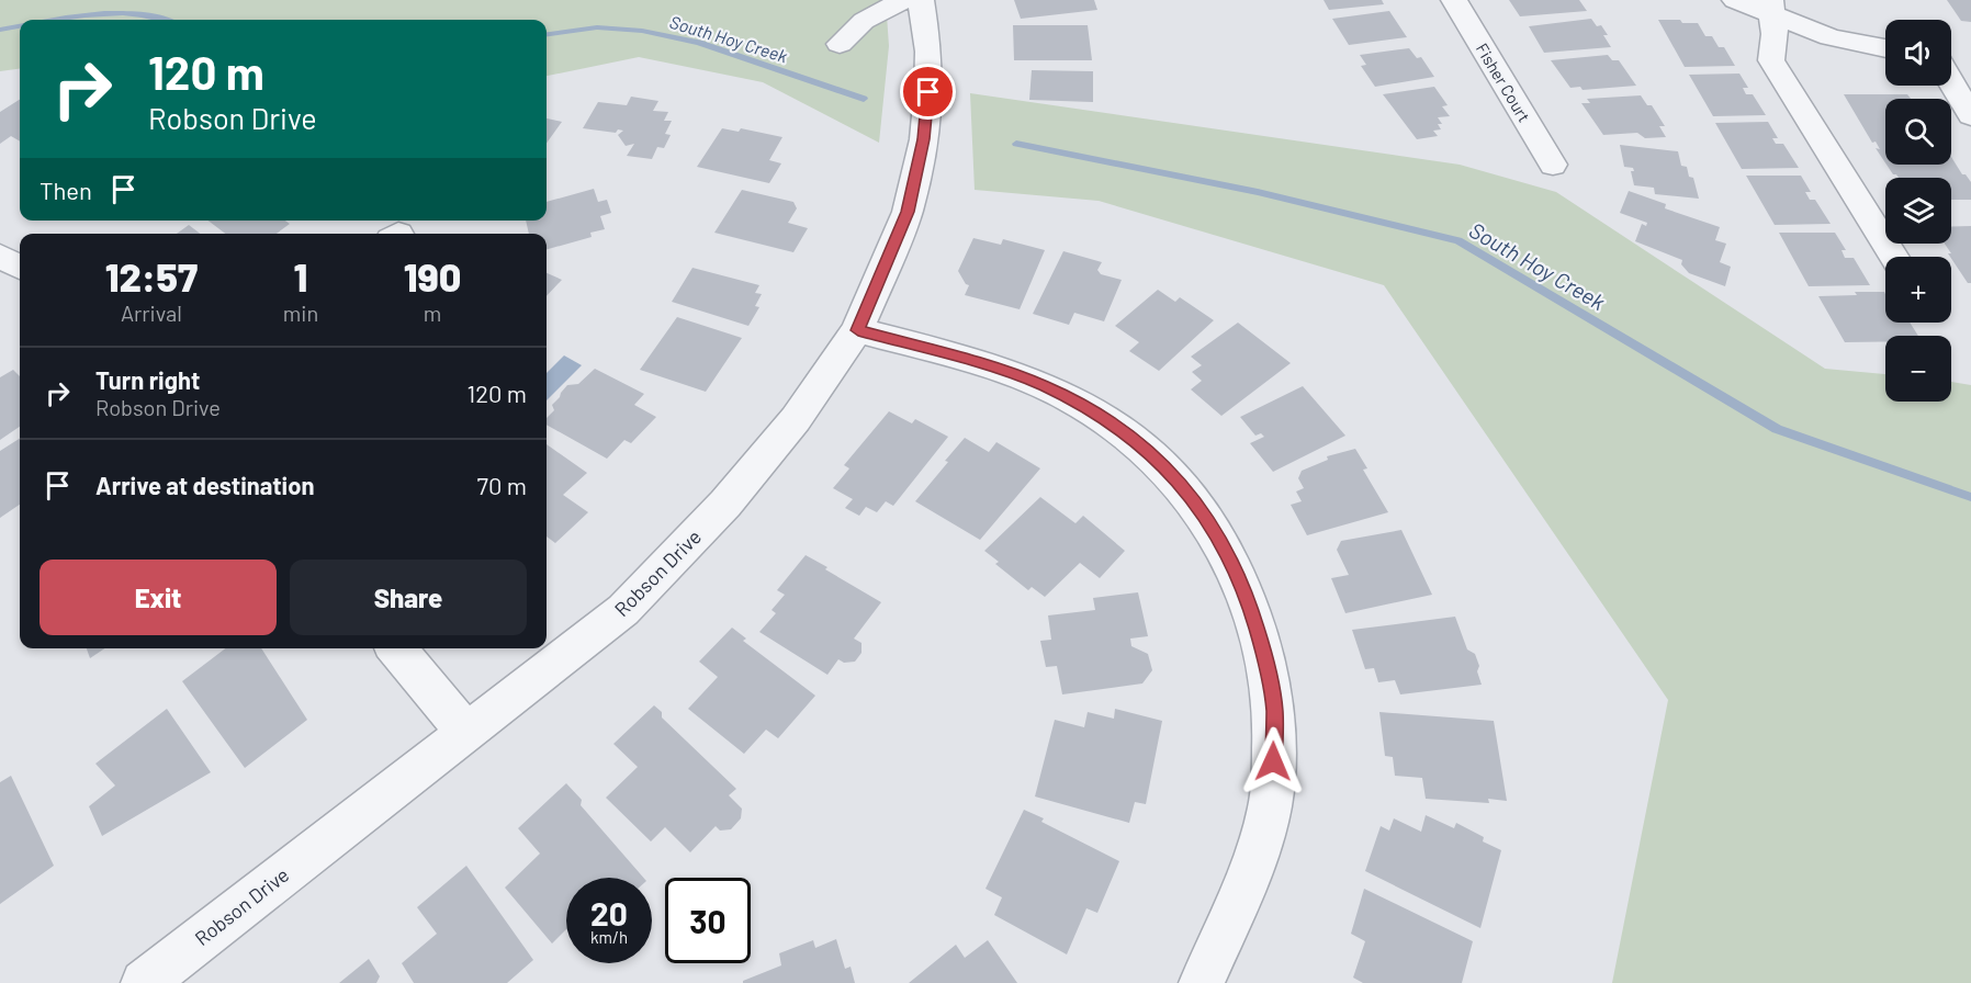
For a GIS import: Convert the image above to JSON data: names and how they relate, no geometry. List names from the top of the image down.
{
  "streets": {
    "street": ["Fisher Court", "Robson Drive"]
  },
  "water": ["South Hoy Creek"],
  "page": {
    "map_buttons": ["+", "−"],
    "turn": ["120 m", "Robson Drive"],
    "then": "Then",
    "eta": [
      "12:57",
      "Arrival",
      "1",
      "min",
      "190",
      "m"
    ],
    "list": [
      {
        "name": "Turn right",
        "note": "Robson Drive",
        "value": "120 m"
      },
      {
        "name": "Arrive at destination",
        "value": "70 m"
      }
    ],
    "buttons": ["Exit", "Share"],
    "speed": "20 km/h",
    "limit": "30"
  }
}
